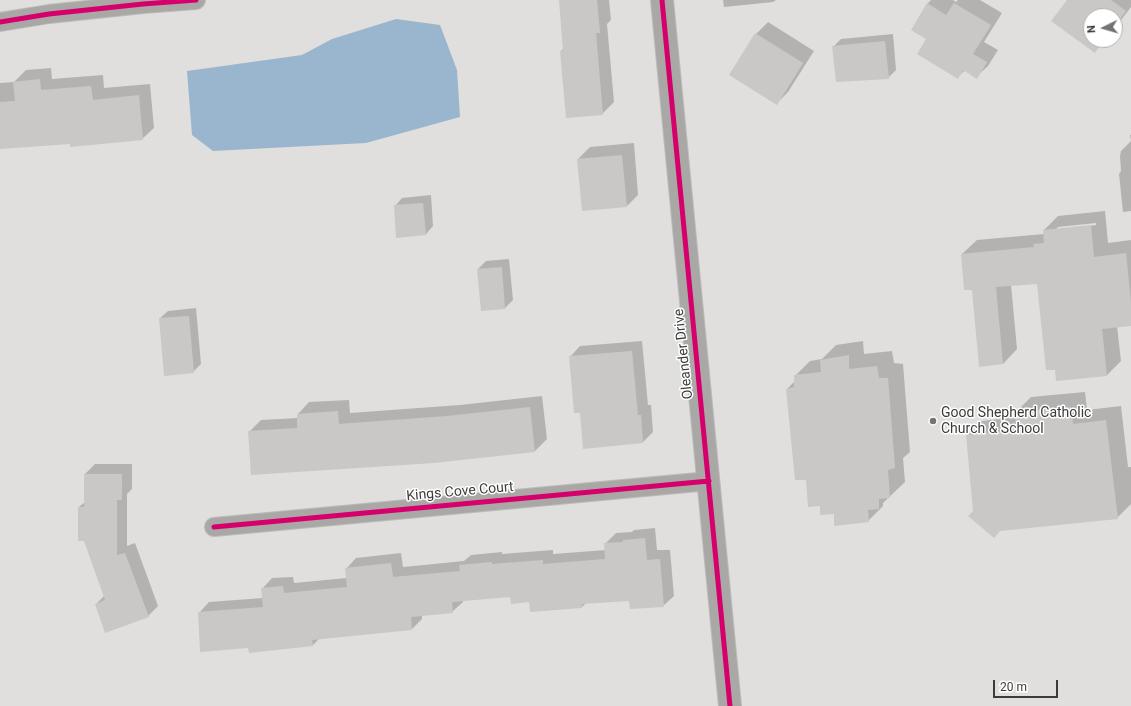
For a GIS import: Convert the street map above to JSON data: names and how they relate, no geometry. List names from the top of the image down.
{
  "streets": {
    "street": ["Oleander Drive", "Kings Cove Court"]
  },
  "crossings": [
    ["Oleander Drive", "Kings Cove Court"]
  ],
  "places": ["Good Shepherd Catholic Church & School"],
  "scale_bar": "20 m",
  "north": "left"
}
